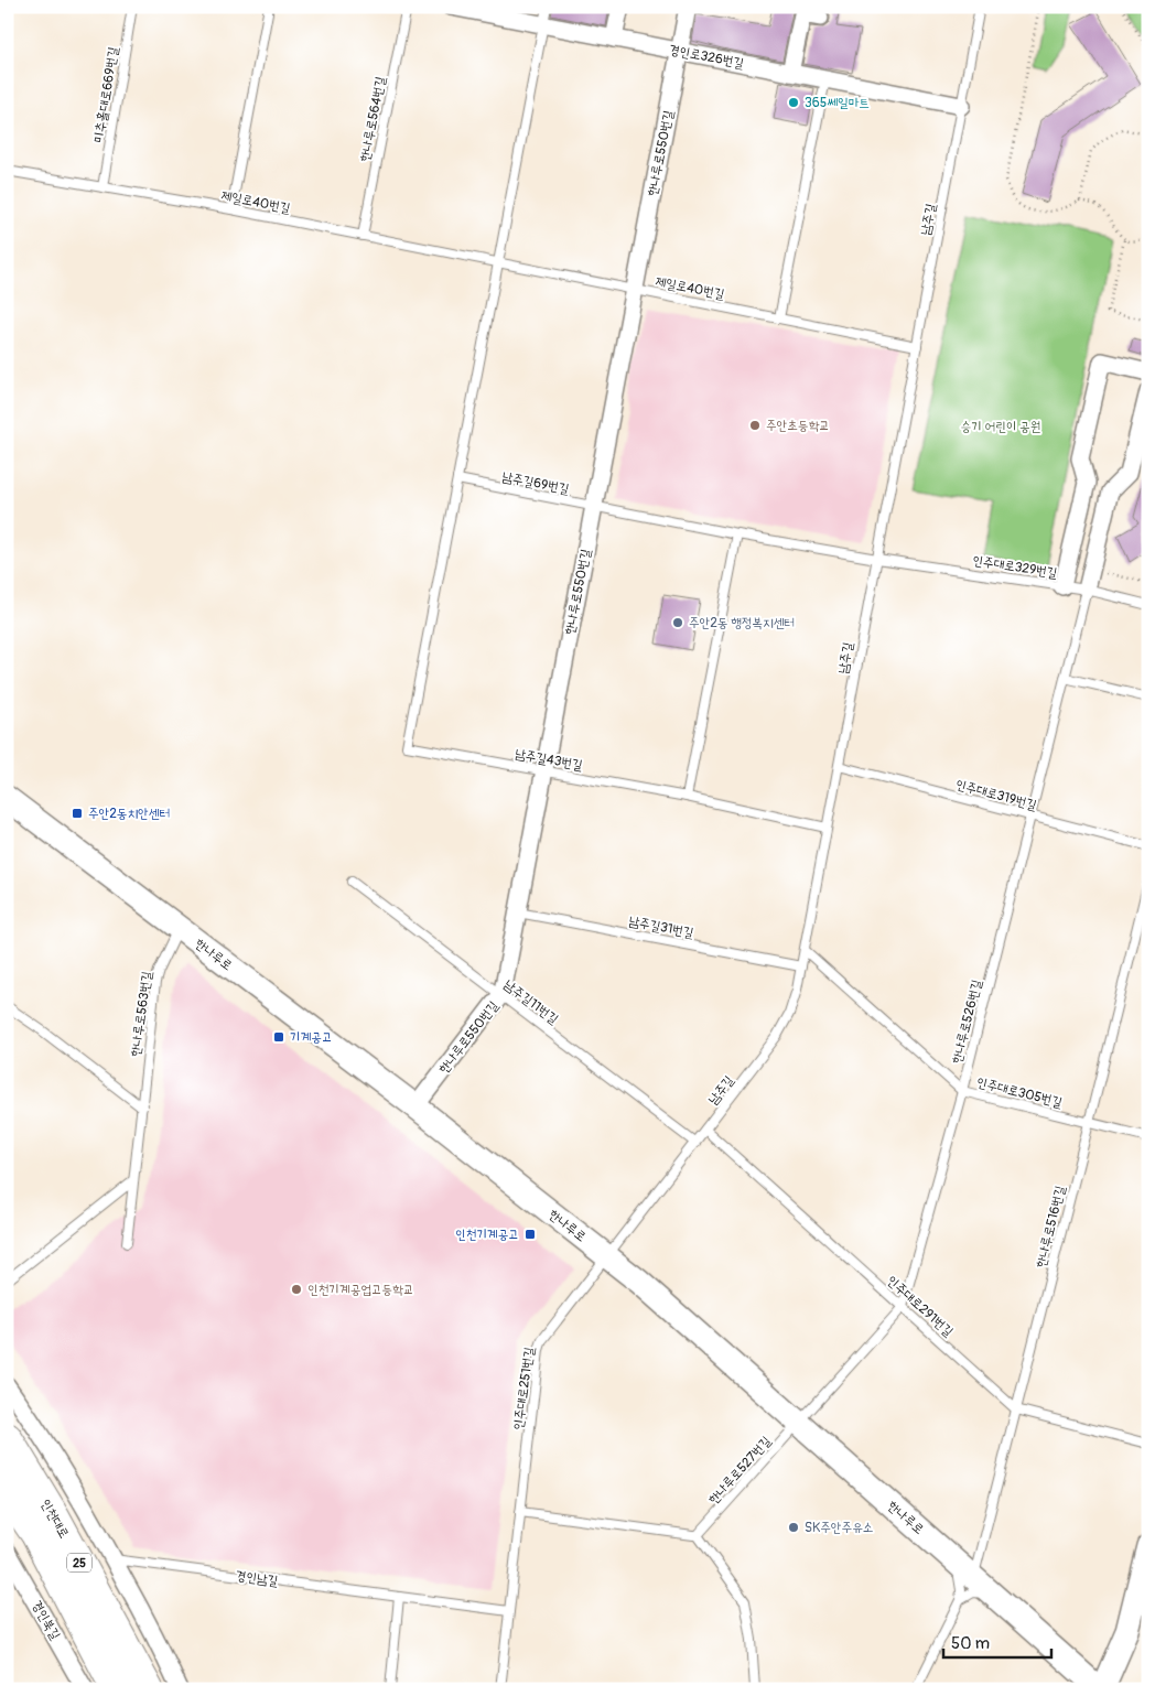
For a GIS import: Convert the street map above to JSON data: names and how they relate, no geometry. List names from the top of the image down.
{
  "streets": {
    "highway": ["인천대로", "25"],
    "main road": ["한나루로"],
    "street": ["경인로326번길", "한나루로550번길", "경인북길"],
    "lane": [
      "미추홀대로669번길",
      "한나루로564번길",
      "제일로40번길",
      "남주길",
      "남주길69번길",
      "인주대로329번길",
      "남주길43번길",
      "인주대로319번길",
      "남주길31번길",
      "남주길11번길",
      "한나루로563번길",
      "한나루로526번길",
      "인주대로305번길",
      "한나루로516번길",
      "인주대로291번길",
      "인주대로251번길",
      "한나루로527번길",
      "경인남길"
    ]
  },
  "crossings": [
    ["경인로326번길", "한나루로550번길"],
    ["경인로326번길", "남주길"],
    ["미추홀대로669번길", "제일로40번길"],
    ["한나루로564번길", "제일로40번길"],
    ["한나루로550번길", "제일로40번길"],
    ["한나루로550번길", "남주길69번길"],
    ["한나루로550번길", "남주길43번길"],
    ["한나루로550번길", "남주길31번길"],
    ["한나루로550번길", "한나루로"],
    ["한나루로550번길", "남주길11번길"],
    ["제일로40번길", "남주길"],
    ["남주길", "남주길69번길"],
    ["남주길", "인주대로329번길"],
    ["남주길", "남주길43번길"],
    ["남주길", "인주대로319번길"],
    ["남주길", "남주길31번길"],
    ["남주길", "한나루로"],
    ["남주길", "남주길11번길"],
    ["남주길", "인주대로305번길"],
    ["남주길", "인주대로291번길"],
    ["남주길", "인주대로251번길"],
    ["남주길69번길", "인주대로329번길"],
    ["남주길69번길", "남주길43번길"],
    ["인주대로329번길", "한나루로526번길"],
    ["인주대로319번길", "한나루로526번길"],
    ["한나루로", "한나루로563번길"],
    ["한나루로", "한나루로526번길"],
    ["한나루로", "한나루로516번길"],
    ["한나루로", "인주대로251번길"],
    ["한나루로", "한나루로527번길"],
    ["한나루로526번길", "인주대로305번길"],
    ["한나루로526번길", "인주대로291번길"],
    ["한나루로526번길", "한나루로527번길"],
    ["인주대로305번길", "한나루로516번길"],
    ["한나루로516번길", "인주대로291번길"],
    ["인주대로251번길", "경인남길"]
  ],
  "parks": ["승기 어린이 공원"],
  "places": {
    "other": [
      "365쎄일마트",
      "주안초등학교",
      "주안2동 행정복지센터",
      "인천기계공업고등학교",
      "SK주안주유소"
    ],
    "transit": ["주안2동치안센터", "기계공고", "인천기계공고"]
  },
  "scale_bar": "50 m"
}
